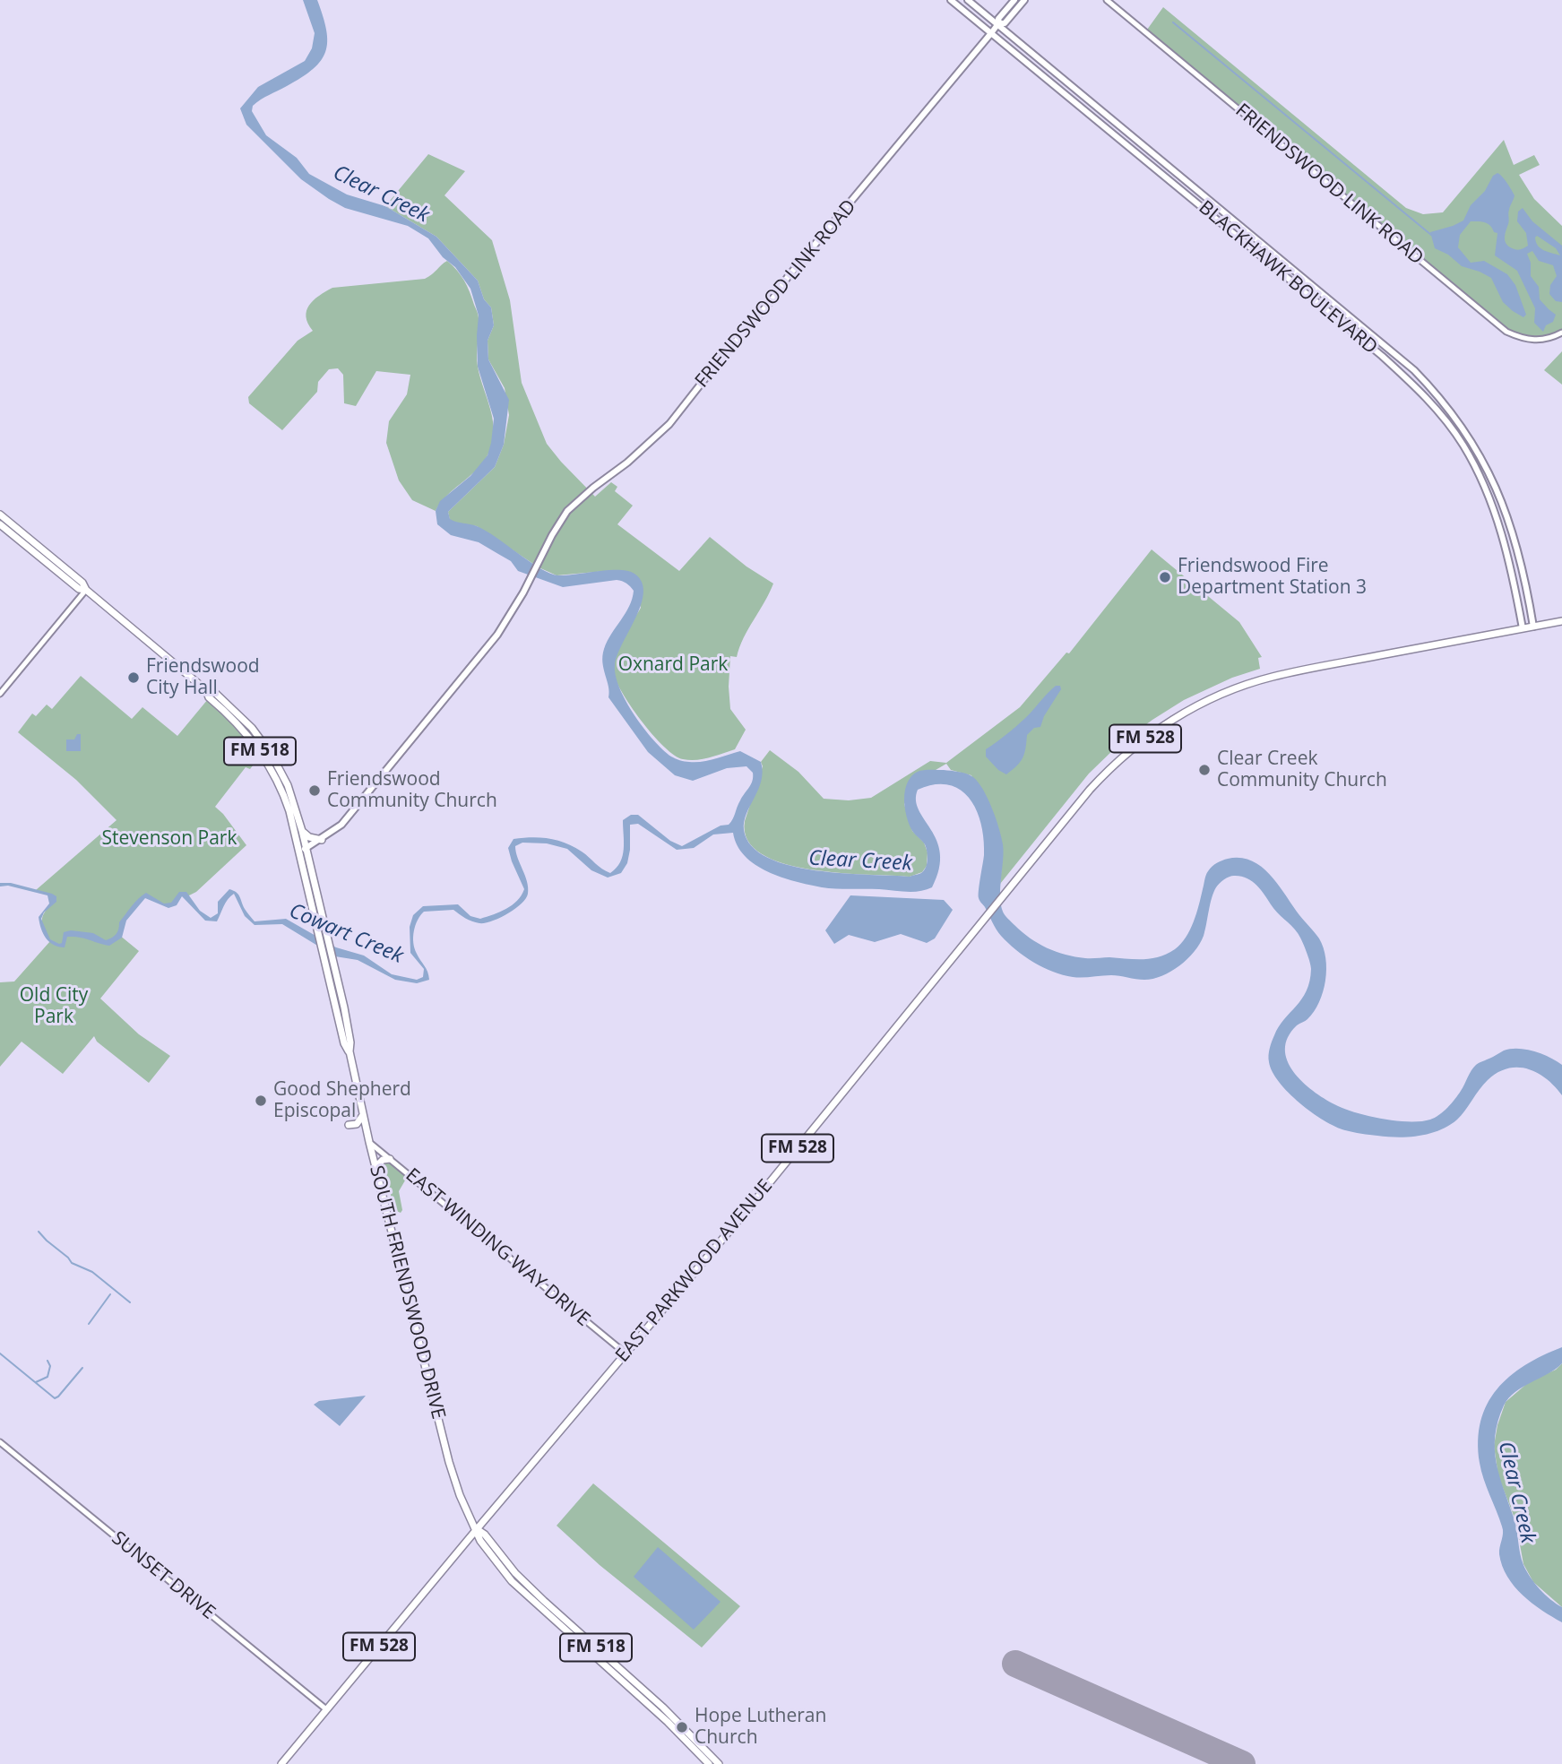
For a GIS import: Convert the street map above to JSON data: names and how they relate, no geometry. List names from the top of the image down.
{
  "streets": {
    "main road": [
      "FRIENDSWOOD LINK ROAD",
      "BLACKHAWK BOULEVARD",
      "FM 528",
      "FM 518",
      "EAST PARKWOOD AVENUE",
      "SOUTH FRIENDSWOOD DRIVE"
    ],
    "street": ["EAST WINDING WAY DRIVE", "SUNSET DRIVE"]
  },
  "crossings": [
    ["FRIENDSWOOD LINK ROAD", "BLACKHAWK BOULEVARD"],
    ["FRIENDSWOOD LINK ROAD", "SOUTH FRIENDSWOOD DRIVE"],
    ["BLACKHAWK BOULEVARD", "FM 528"],
    ["BLACKHAWK BOULEVARD", "EAST PARKWOOD AVENUE"],
    ["FM 528", "EAST PARKWOOD AVENUE"],
    ["FM 528", "SOUTH FRIENDSWOOD DRIVE"],
    ["FM 528", "SUNSET DRIVE"],
    ["EAST WINDING WAY DRIVE", "EAST PARKWOOD AVENUE"],
    ["EAST WINDING WAY DRIVE", "SOUTH FRIENDSWOOD DRIVE"],
    ["EAST PARKWOOD AVENUE", "SOUTH FRIENDSWOOD DRIVE"]
  ],
  "water": ["Clear Creek", "Cowart Creek"],
  "parks": ["Oxnard Park", "Stevenson Park", "Old City Park"],
  "places": [
    "Friendswood Fire Department Station 3",
    "Friendswood City Hall",
    "Clear Creek Community Church",
    "Friendswood Community Church",
    "Good Shepherd Episcopal",
    "Hope Lutheran Church"
  ]
}
